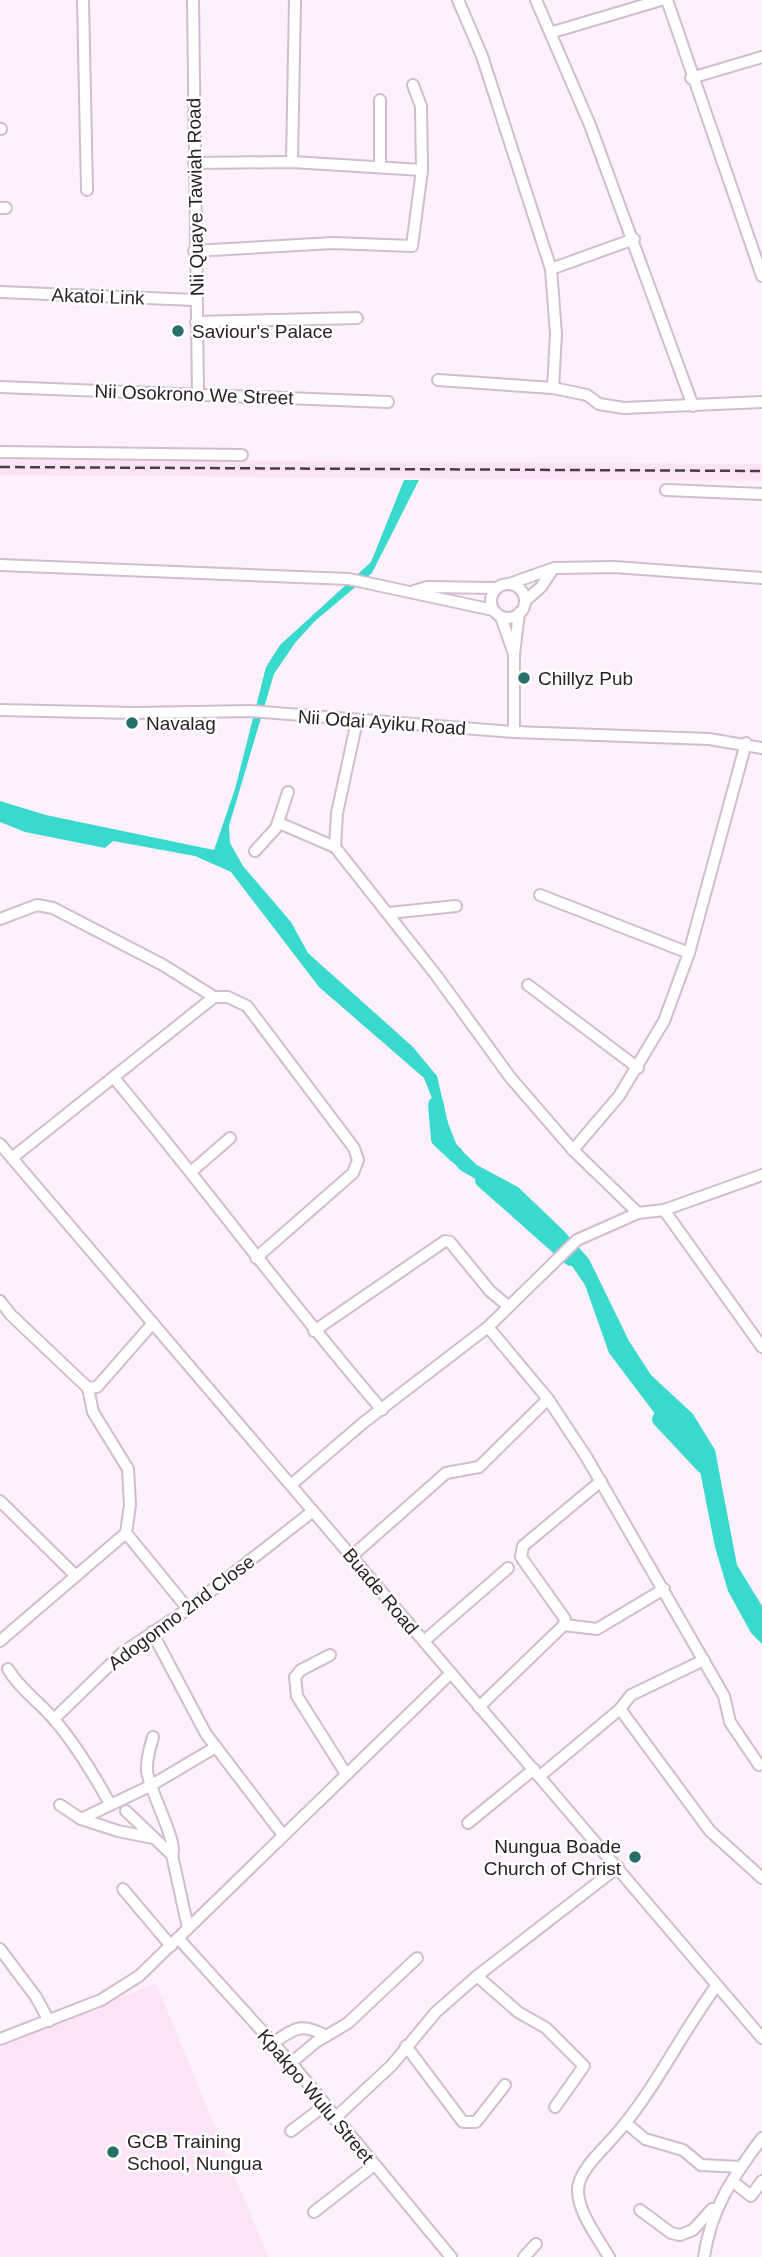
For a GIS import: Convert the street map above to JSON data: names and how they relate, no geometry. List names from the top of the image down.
{
  "streets": {
    "street": [
      "Nii Quaye Tawiah Road",
      "Akatoi Link",
      "Nii Osokrono We Street",
      "Nii Odai Ayiku Road",
      "Buade Road",
      "Adogonno 2nd Close",
      "Kpakpo Wulu Street"
    ]
  },
  "crossings": [
    ["Nii Quaye Tawiah Road", "Akatoi Link"],
    ["Nii Quaye Tawiah Road", "Nii Osokrono We Street"],
    ["Buade Road", "Adogonno 2nd Close"]
  ],
  "places": [
    "Saviour's Palace",
    "Chillyz Pub",
    "Navalag",
    "Nungua Boade Church of Christ",
    "GCB Training School, Nungua"
  ]
}
